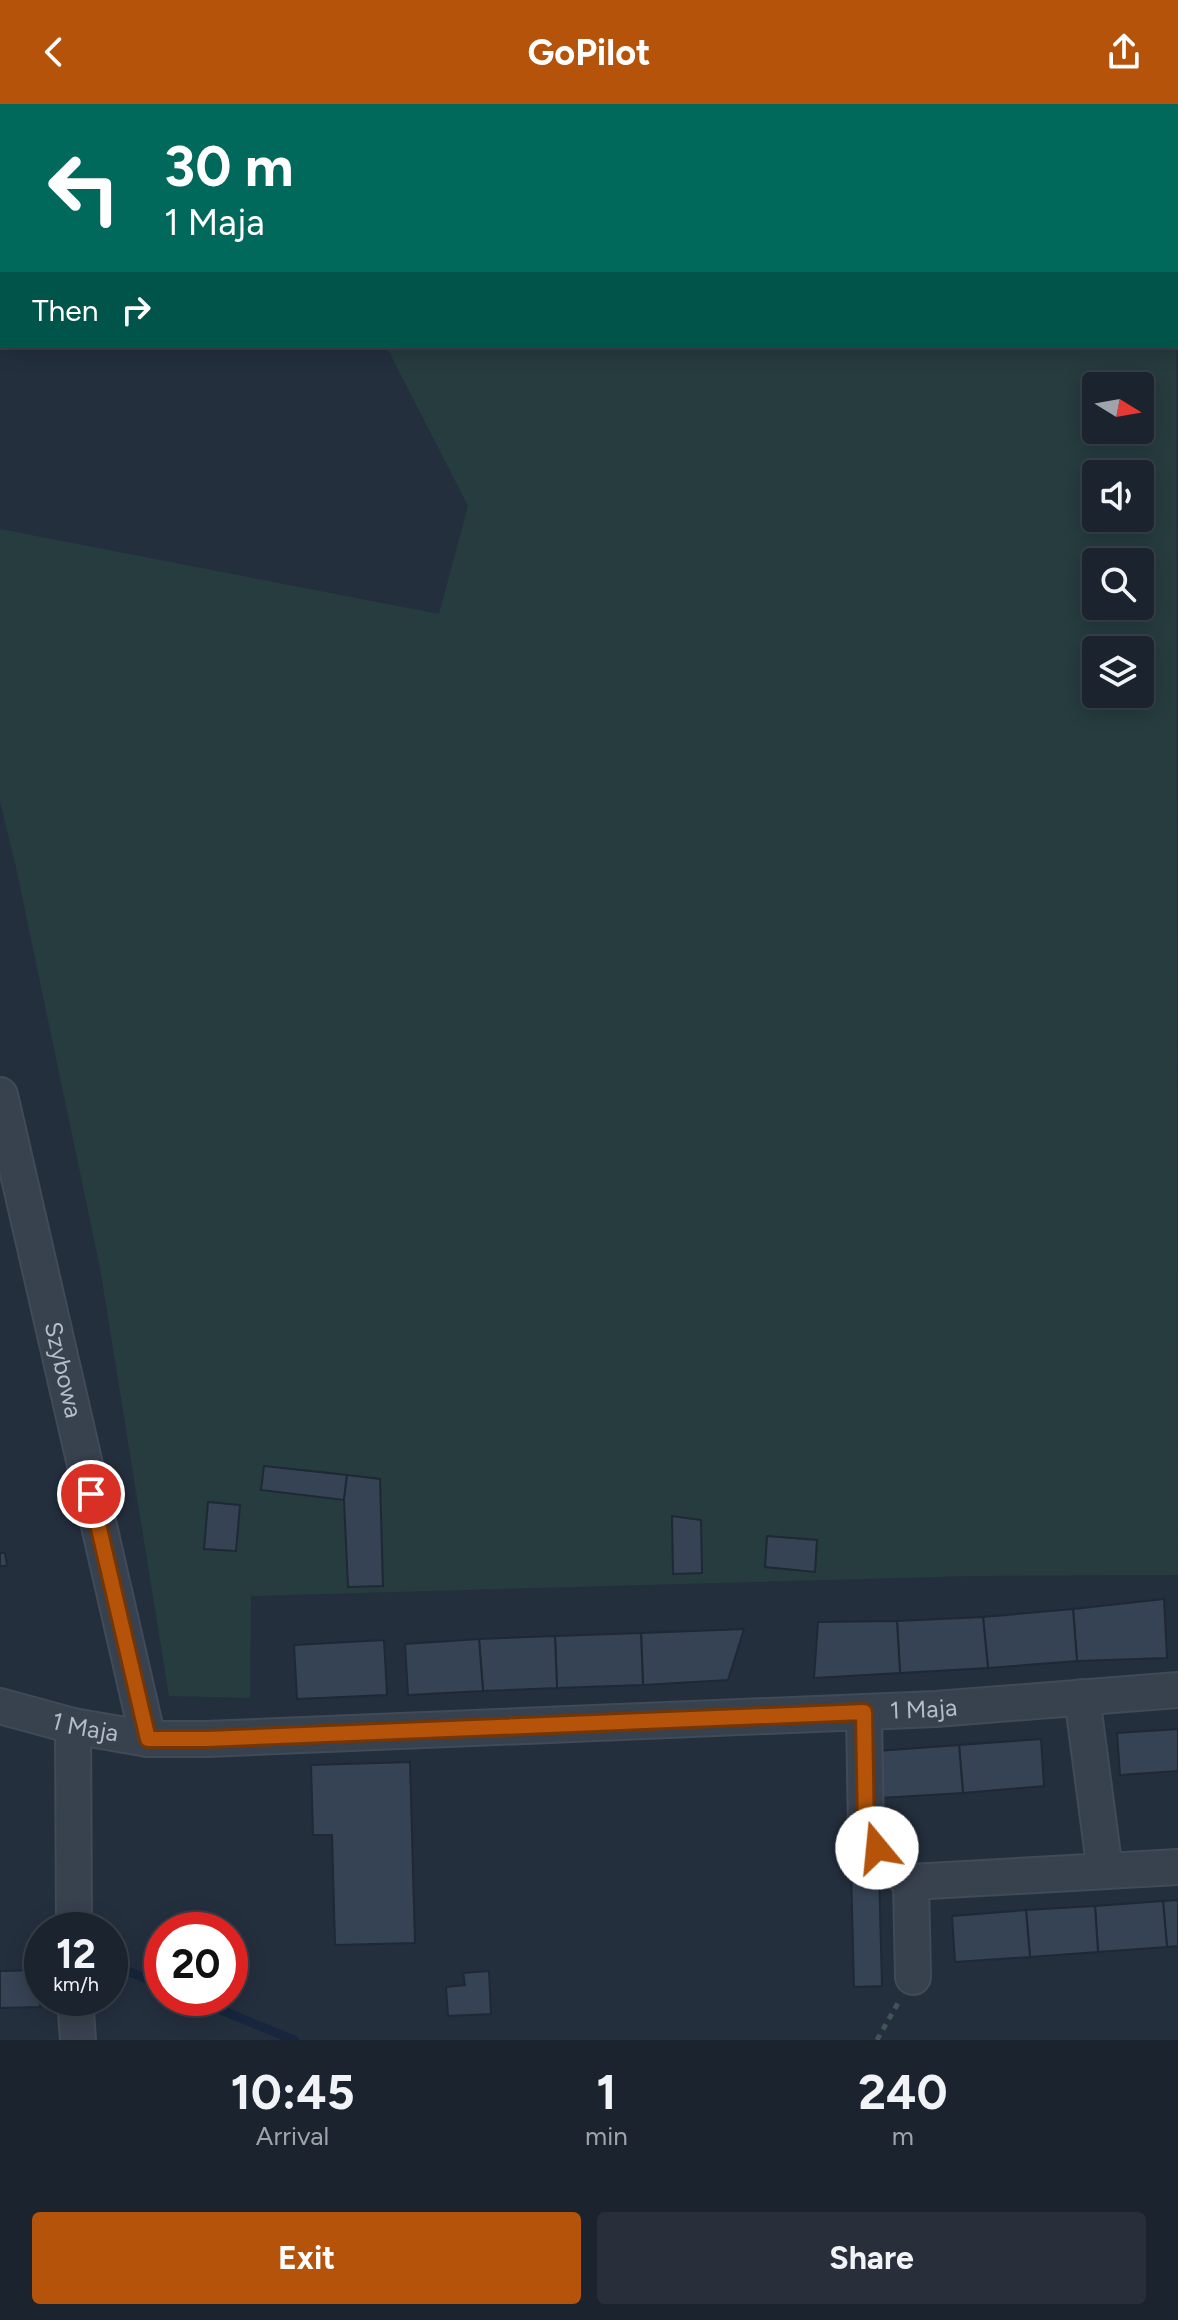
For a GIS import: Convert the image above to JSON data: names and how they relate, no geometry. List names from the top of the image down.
{
  "streets": {
    "street": ["Szybowa", "1 Maja"]
  },
  "crossings": [
    ["Szybowa", "1 Maja"]
  ],
  "north": "right",
  "page": {
    "header": "GoPilot",
    "turn": ["30 m", "1 Maja"],
    "then": "Then",
    "speed": "12 km/h",
    "limit": "20",
    "eta": [
      "10:45",
      "Arrival",
      "1",
      "min",
      "240",
      "m"
    ],
    "buttons": ["Exit", "Share"]
  }
}
